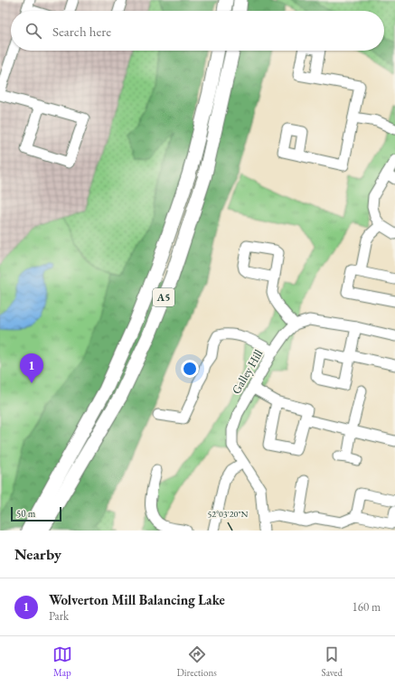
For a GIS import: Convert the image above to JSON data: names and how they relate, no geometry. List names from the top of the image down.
{
  "streets": {
    "highway": ["A5"],
    "street": ["Galley Hill"]
  },
  "scale_bar": "50 m",
  "page": {
    "search": "Search here",
    "pins": "1",
    "scale": "50 m",
    "heading": "Nearby",
    "list": [
      {
        "mark": "1",
        "name": "Wolverton Mill Balancing Lake",
        "note": "Park",
        "value": "160 m"
      }
    ],
    "nav": ["Map", "Directions", "Saved"]
  },
  "coordinates": ["52°03'20\"N"]
}
